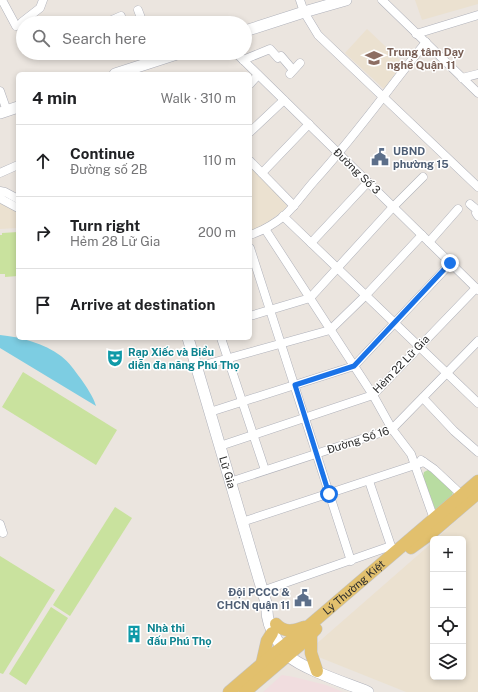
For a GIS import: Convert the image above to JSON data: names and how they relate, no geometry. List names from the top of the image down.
{
  "streets": {
    "main road": ["Lữ Gia", "Lý Thường Kiệt"],
    "street": ["Đường Số 3", "Hẻm 22 Lữ Gia", "Đường Số 16"]
  },
  "crossings": [
    ["Đường Số 3", "Hẻm 22 Lữ Gia"],
    ["Hẻm 22 Lữ Gia", "Lữ Gia"],
    ["Đường Số 16", "Lữ Gia"],
    ["Lữ Gia", "Lý Thường Kiệt"]
  ],
  "places": {
    "school or university": ["Trung tâm Dạy nghề Quận 11"],
    "public building": ["UBND phường 15", "Đội PCCC & CHCN quận 11"],
    "theatre": ["Rạp Xiếc và Biểu diễn đa năng Phú Thọ"],
    "building": ["Nhà thi đấu Phú Thọ"]
  },
  "page": {
    "search": "Search here",
    "heading": ["4 min", "Walk · 310 m"],
    "list": [
      ["Continue", "Đường số 2B", "110 m"],
      ["Turn right", "Hẻm 28 Lữ Gia", "200 m"],
      "Arrive at destination"
    ],
    "map_buttons": ["+", "−"]
  }
}
